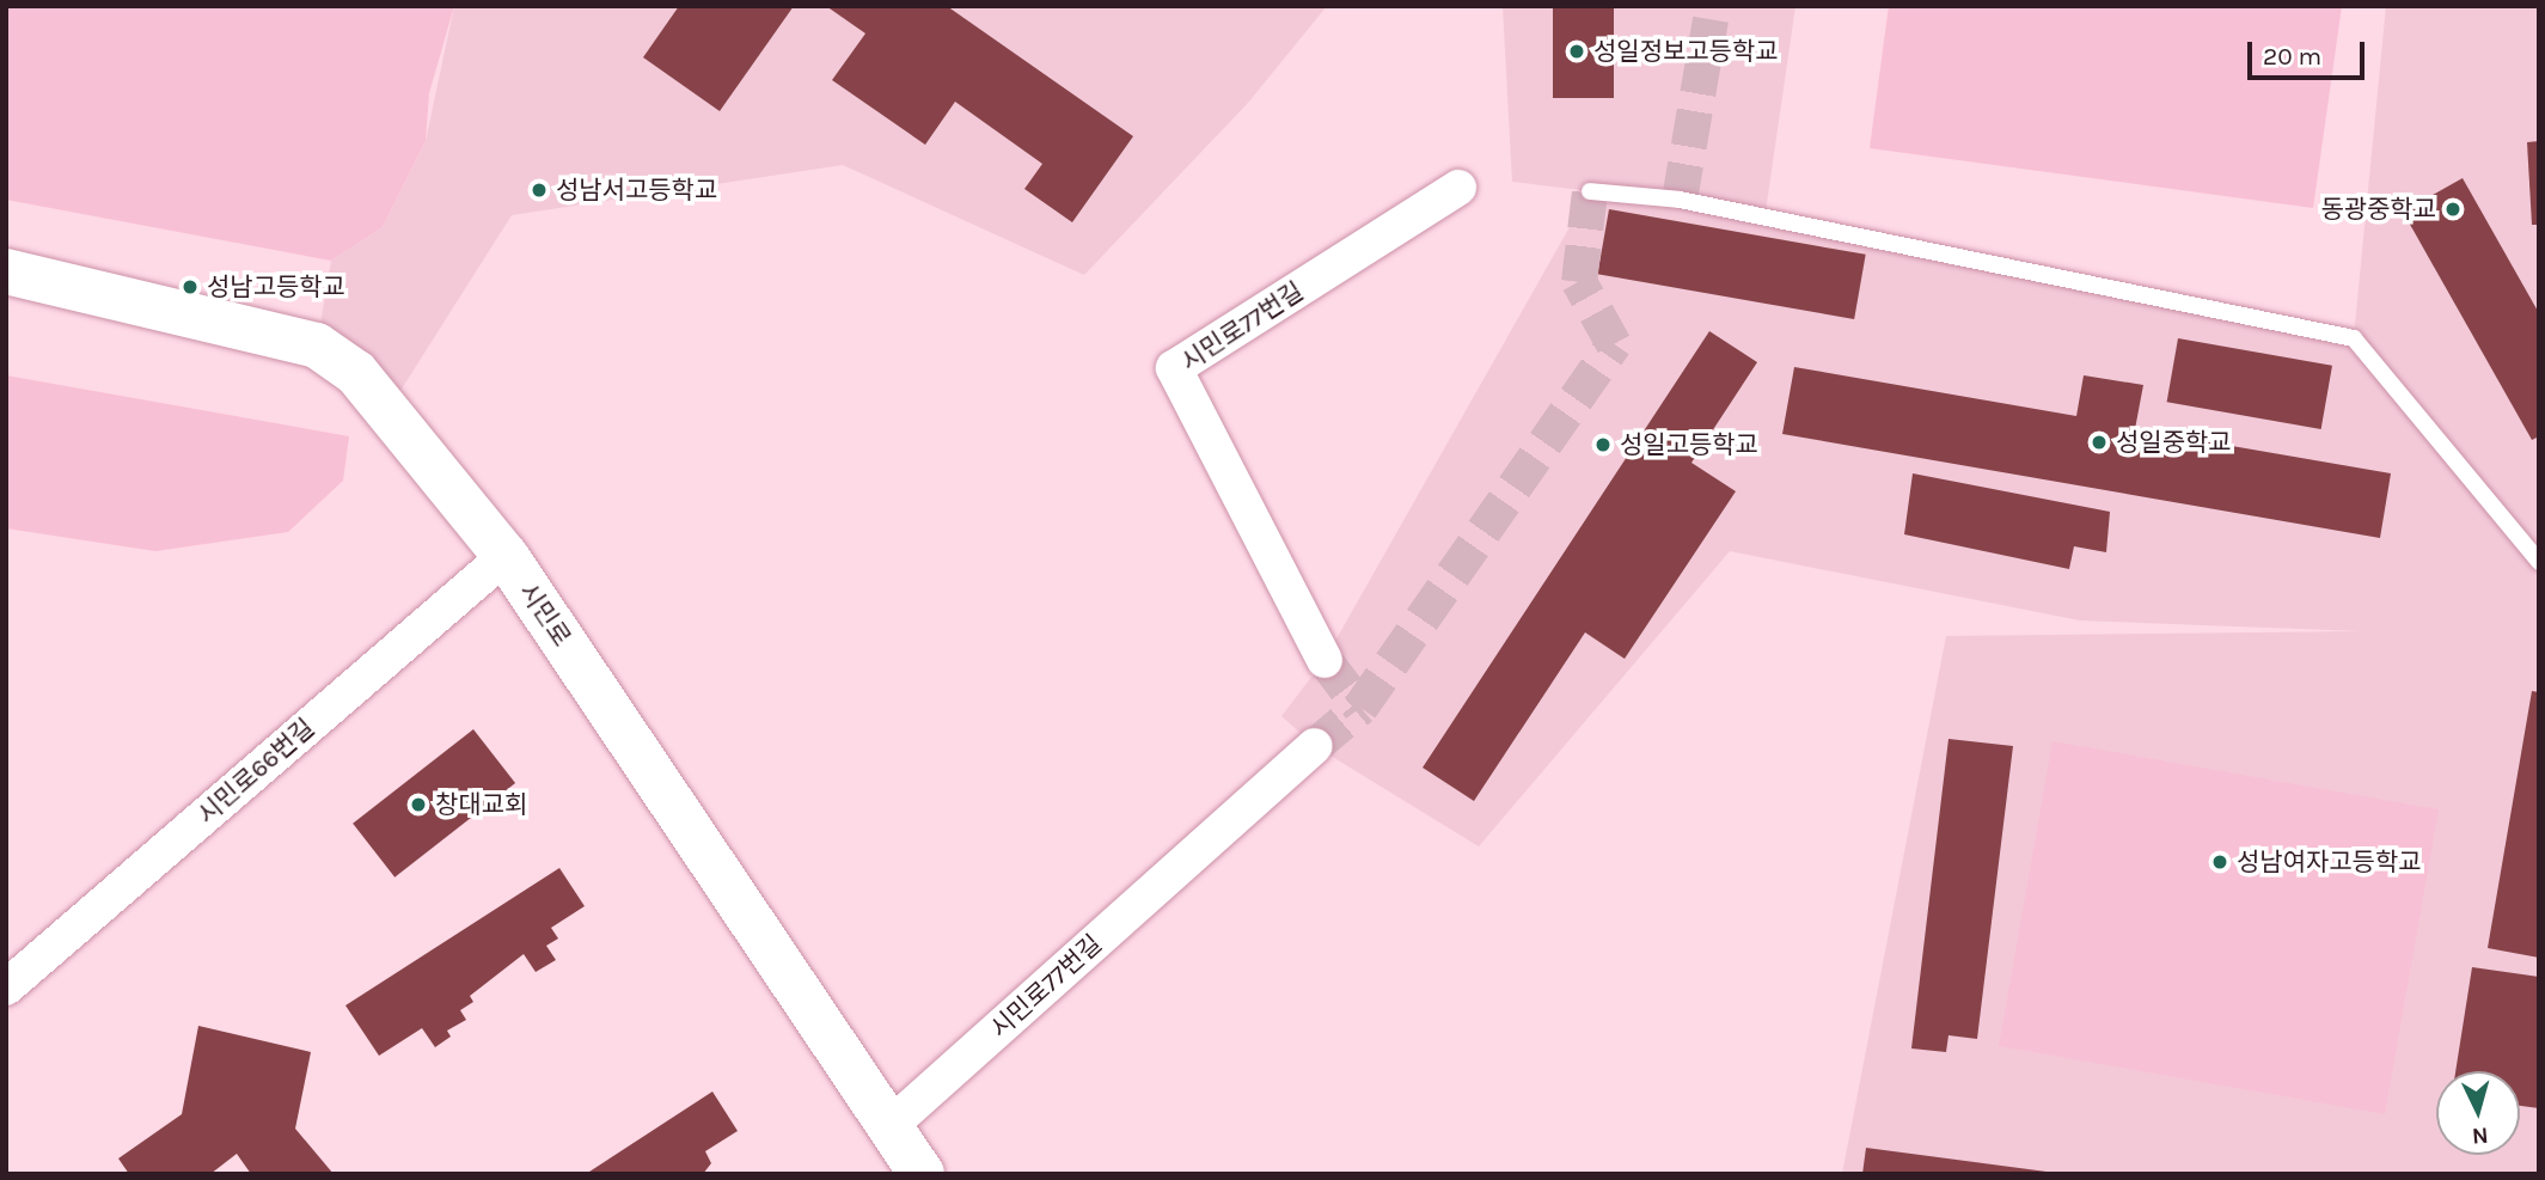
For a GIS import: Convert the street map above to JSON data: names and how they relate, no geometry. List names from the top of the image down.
{
  "streets": {
    "main road": ["시민로"],
    "street": ["시민로77번길", "시민로66번길"]
  },
  "crossings": [
    ["시민로77번길", "시민로"],
    ["시민로", "시민로66번길"]
  ],
  "places": [
    "성일정보고등학교",
    "성남서고등학교",
    "동광중학교",
    "성남고등학교",
    "성일중학교",
    "성일고등학교",
    "창대교회",
    "성남여자고등학교"
  ],
  "scale_bar": "20 m",
  "north": "bottom"
}
